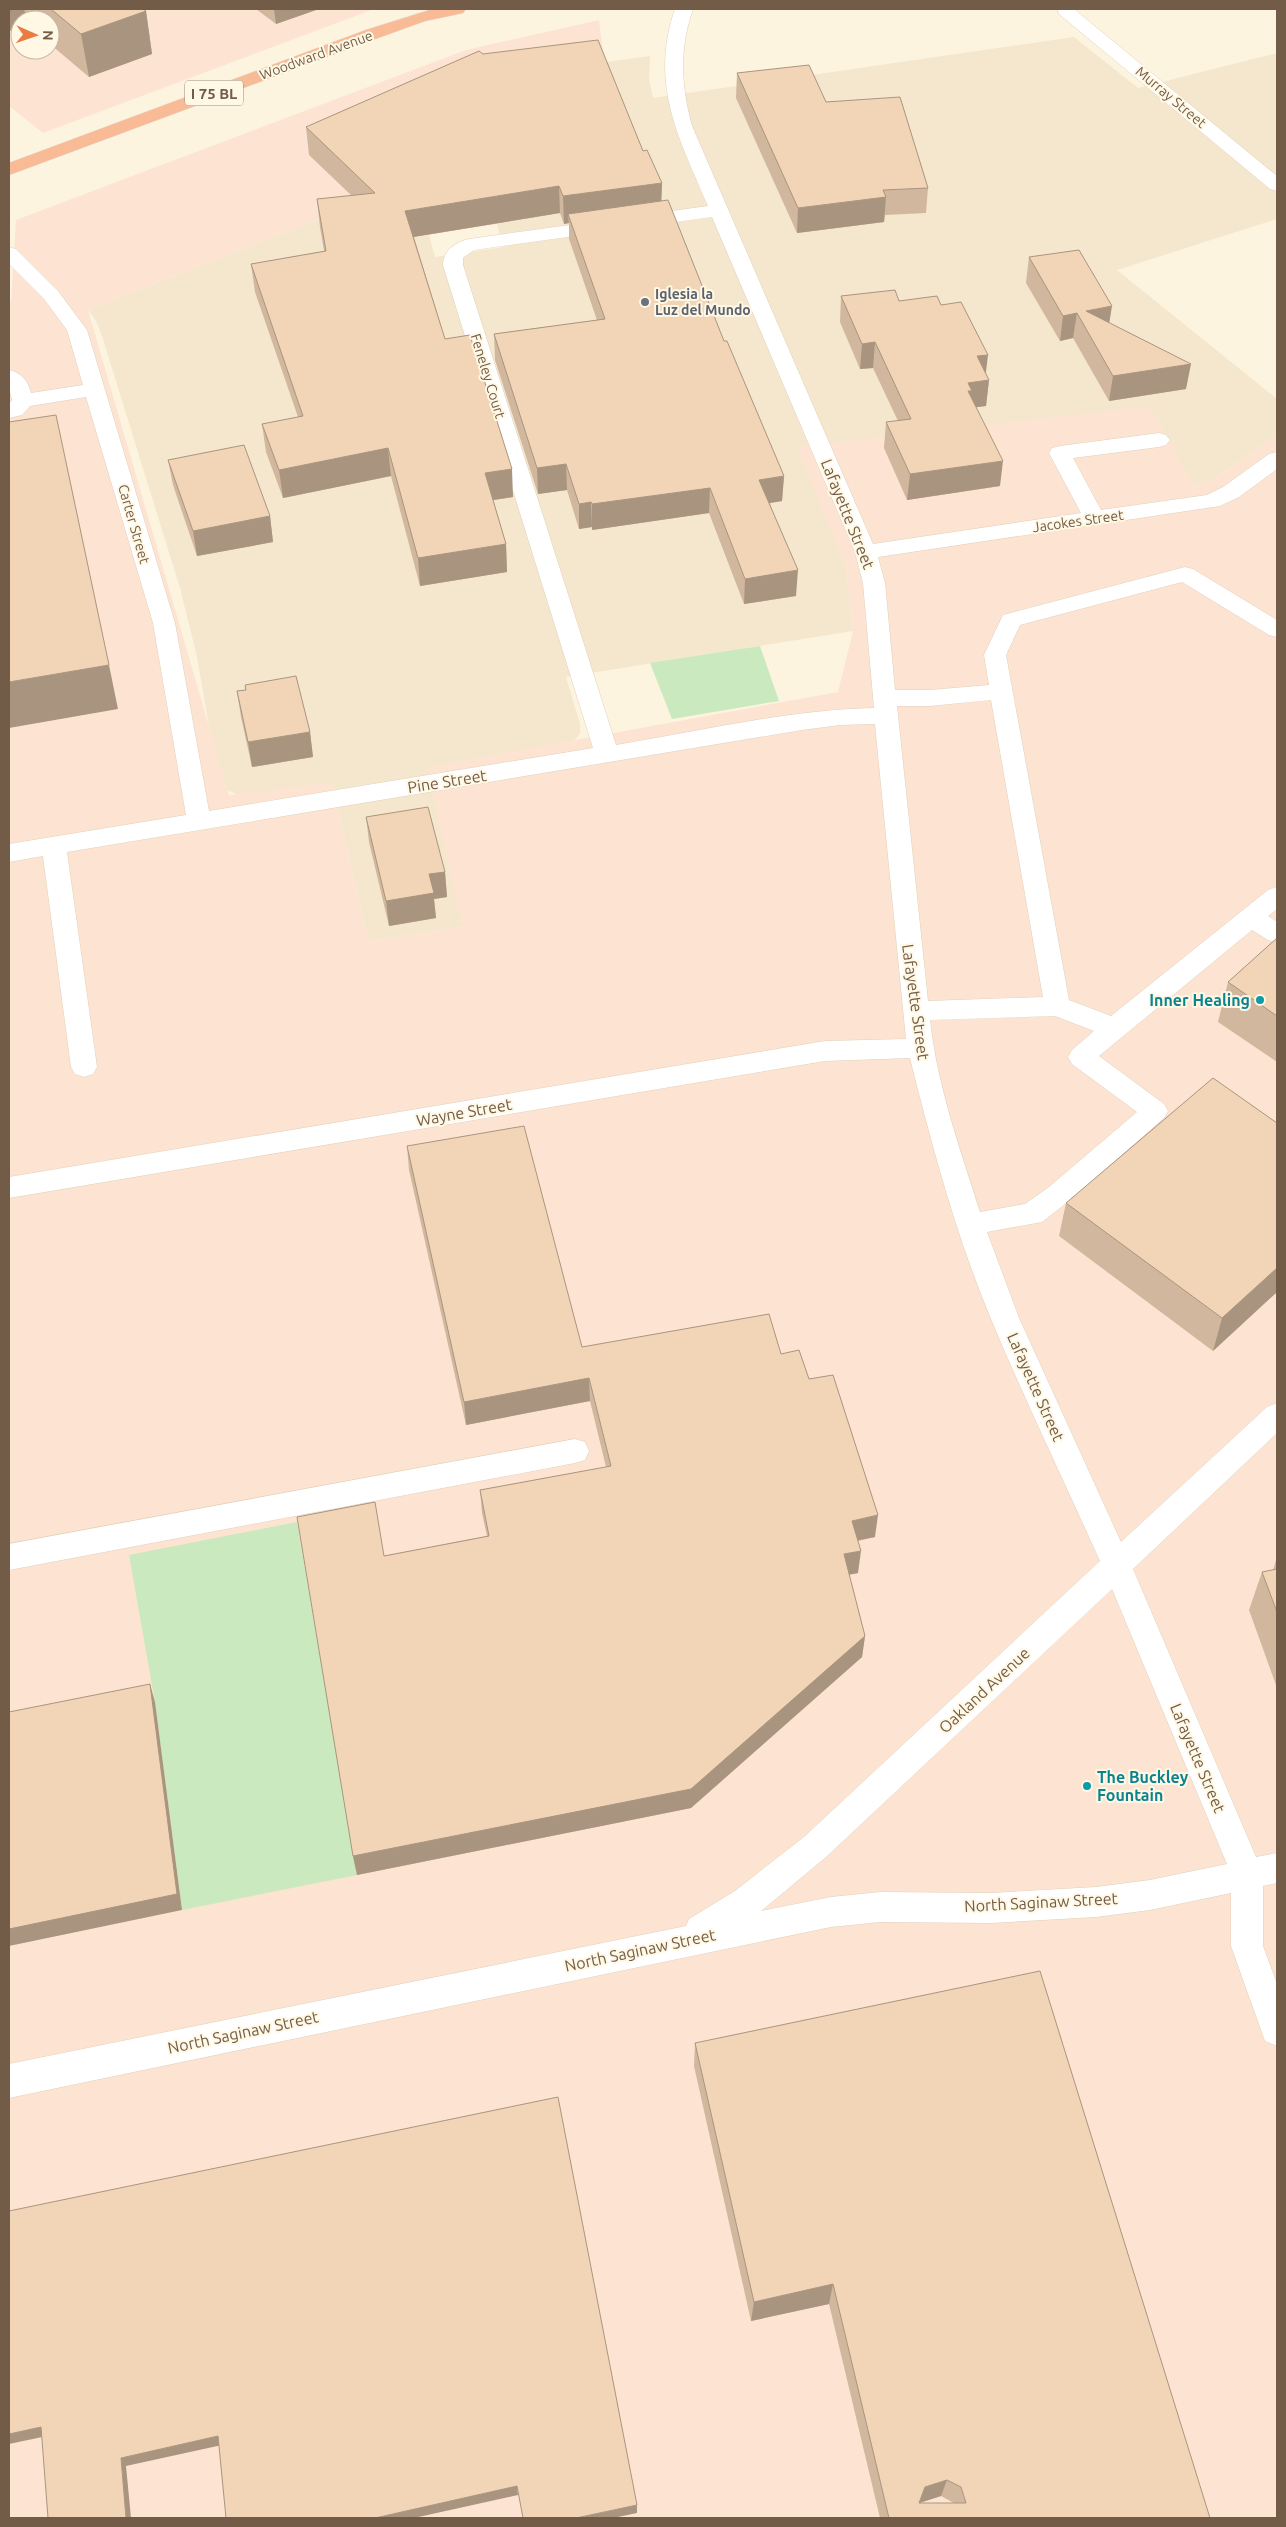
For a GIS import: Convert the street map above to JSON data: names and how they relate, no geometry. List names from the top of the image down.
{
  "streets": {
    "highway": ["Woodward Avenue", "I 75 BL"],
    "street": [
      "Murray Street",
      "Feneley Court",
      "Lafayette Street",
      "Jacokes Street",
      "Carter Street",
      "Pine Street",
      "Wayne Street",
      "Oakland Avenue",
      "North Saginaw Street"
    ]
  },
  "crossings": [
    ["Feneley Court", "Lafayette Street"],
    ["Feneley Court", "Pine Street"],
    ["Lafayette Street", "Jacokes Street"],
    ["Lafayette Street", "Pine Street"],
    ["Lafayette Street", "Wayne Street"],
    ["Lafayette Street", "Oakland Avenue"],
    ["Lafayette Street", "North Saginaw Street"],
    ["Carter Street", "Pine Street"],
    ["Oakland Avenue", "North Saginaw Street"]
  ],
  "places": ["Iglesia la Luz del Mundo", "Inner Healing", "The Buckley Fountain"],
  "north": "right"
}
